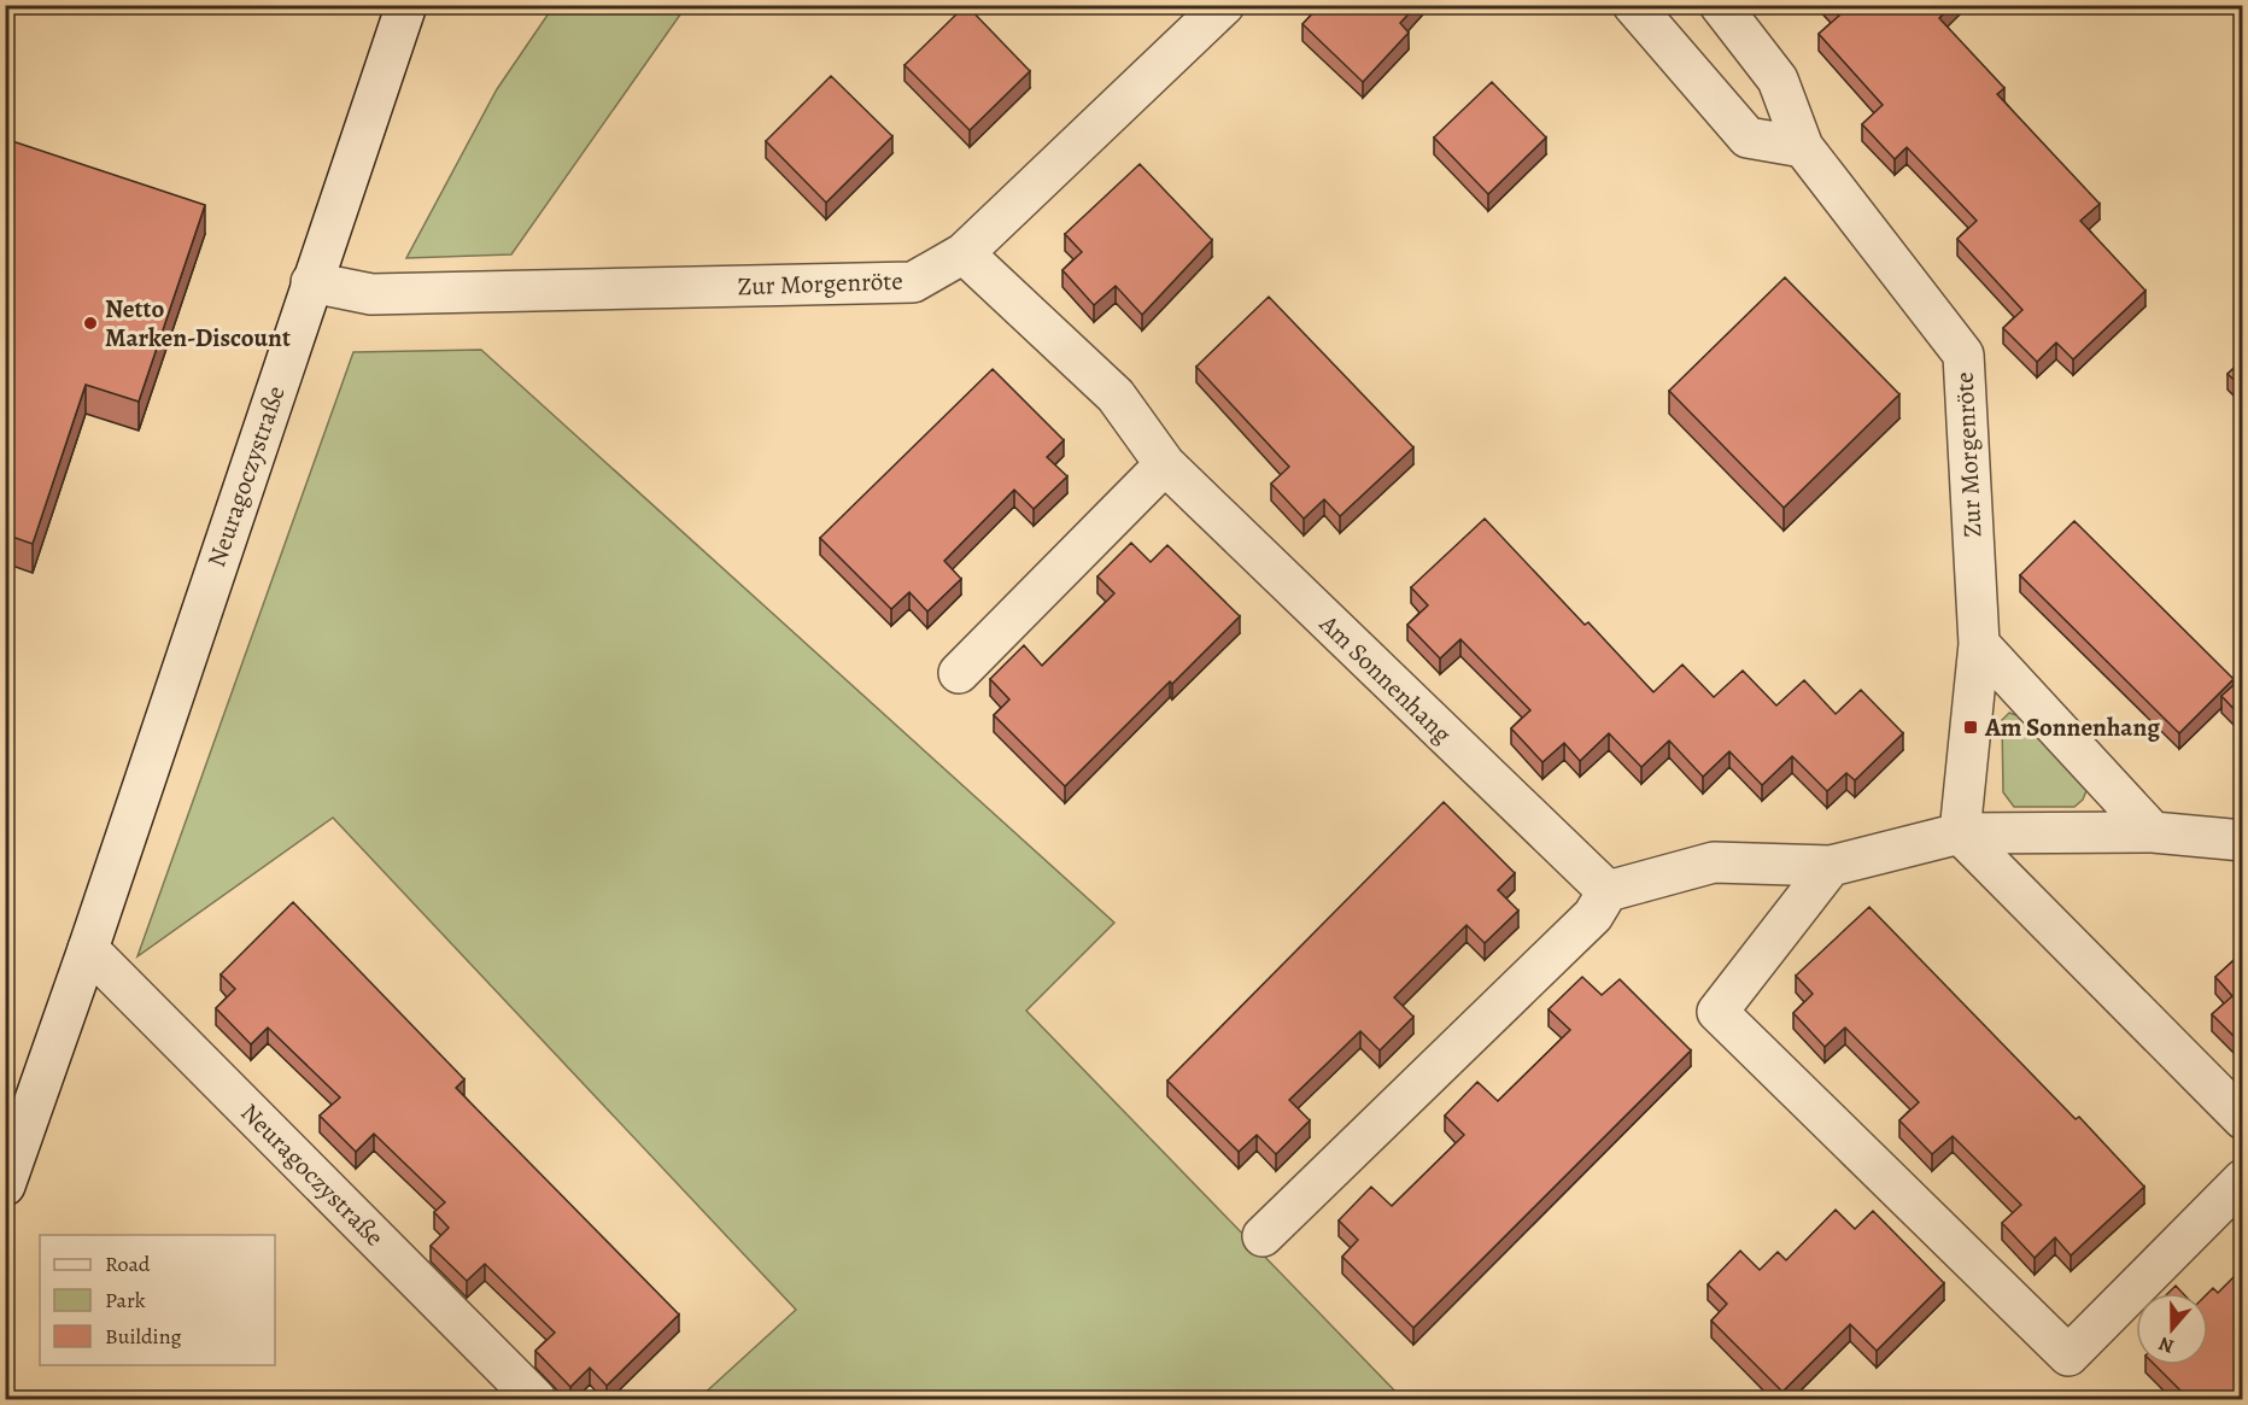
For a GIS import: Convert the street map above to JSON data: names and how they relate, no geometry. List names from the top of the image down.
{
  "streets": {
    "street": ["Zur Morgenröte", "Neuragoczystraße", "Am Sonnenhang"]
  },
  "crossings": [
    ["Zur Morgenröte", "Neuragoczystraße"],
    ["Zur Morgenröte", "Am Sonnenhang"]
  ],
  "places": {
    "other": ["Netto Marken-Discount"],
    "transit": ["Am Sonnenhang"]
  },
  "legend": ["Road", "Park", "Building"],
  "north": "bottom"
}
